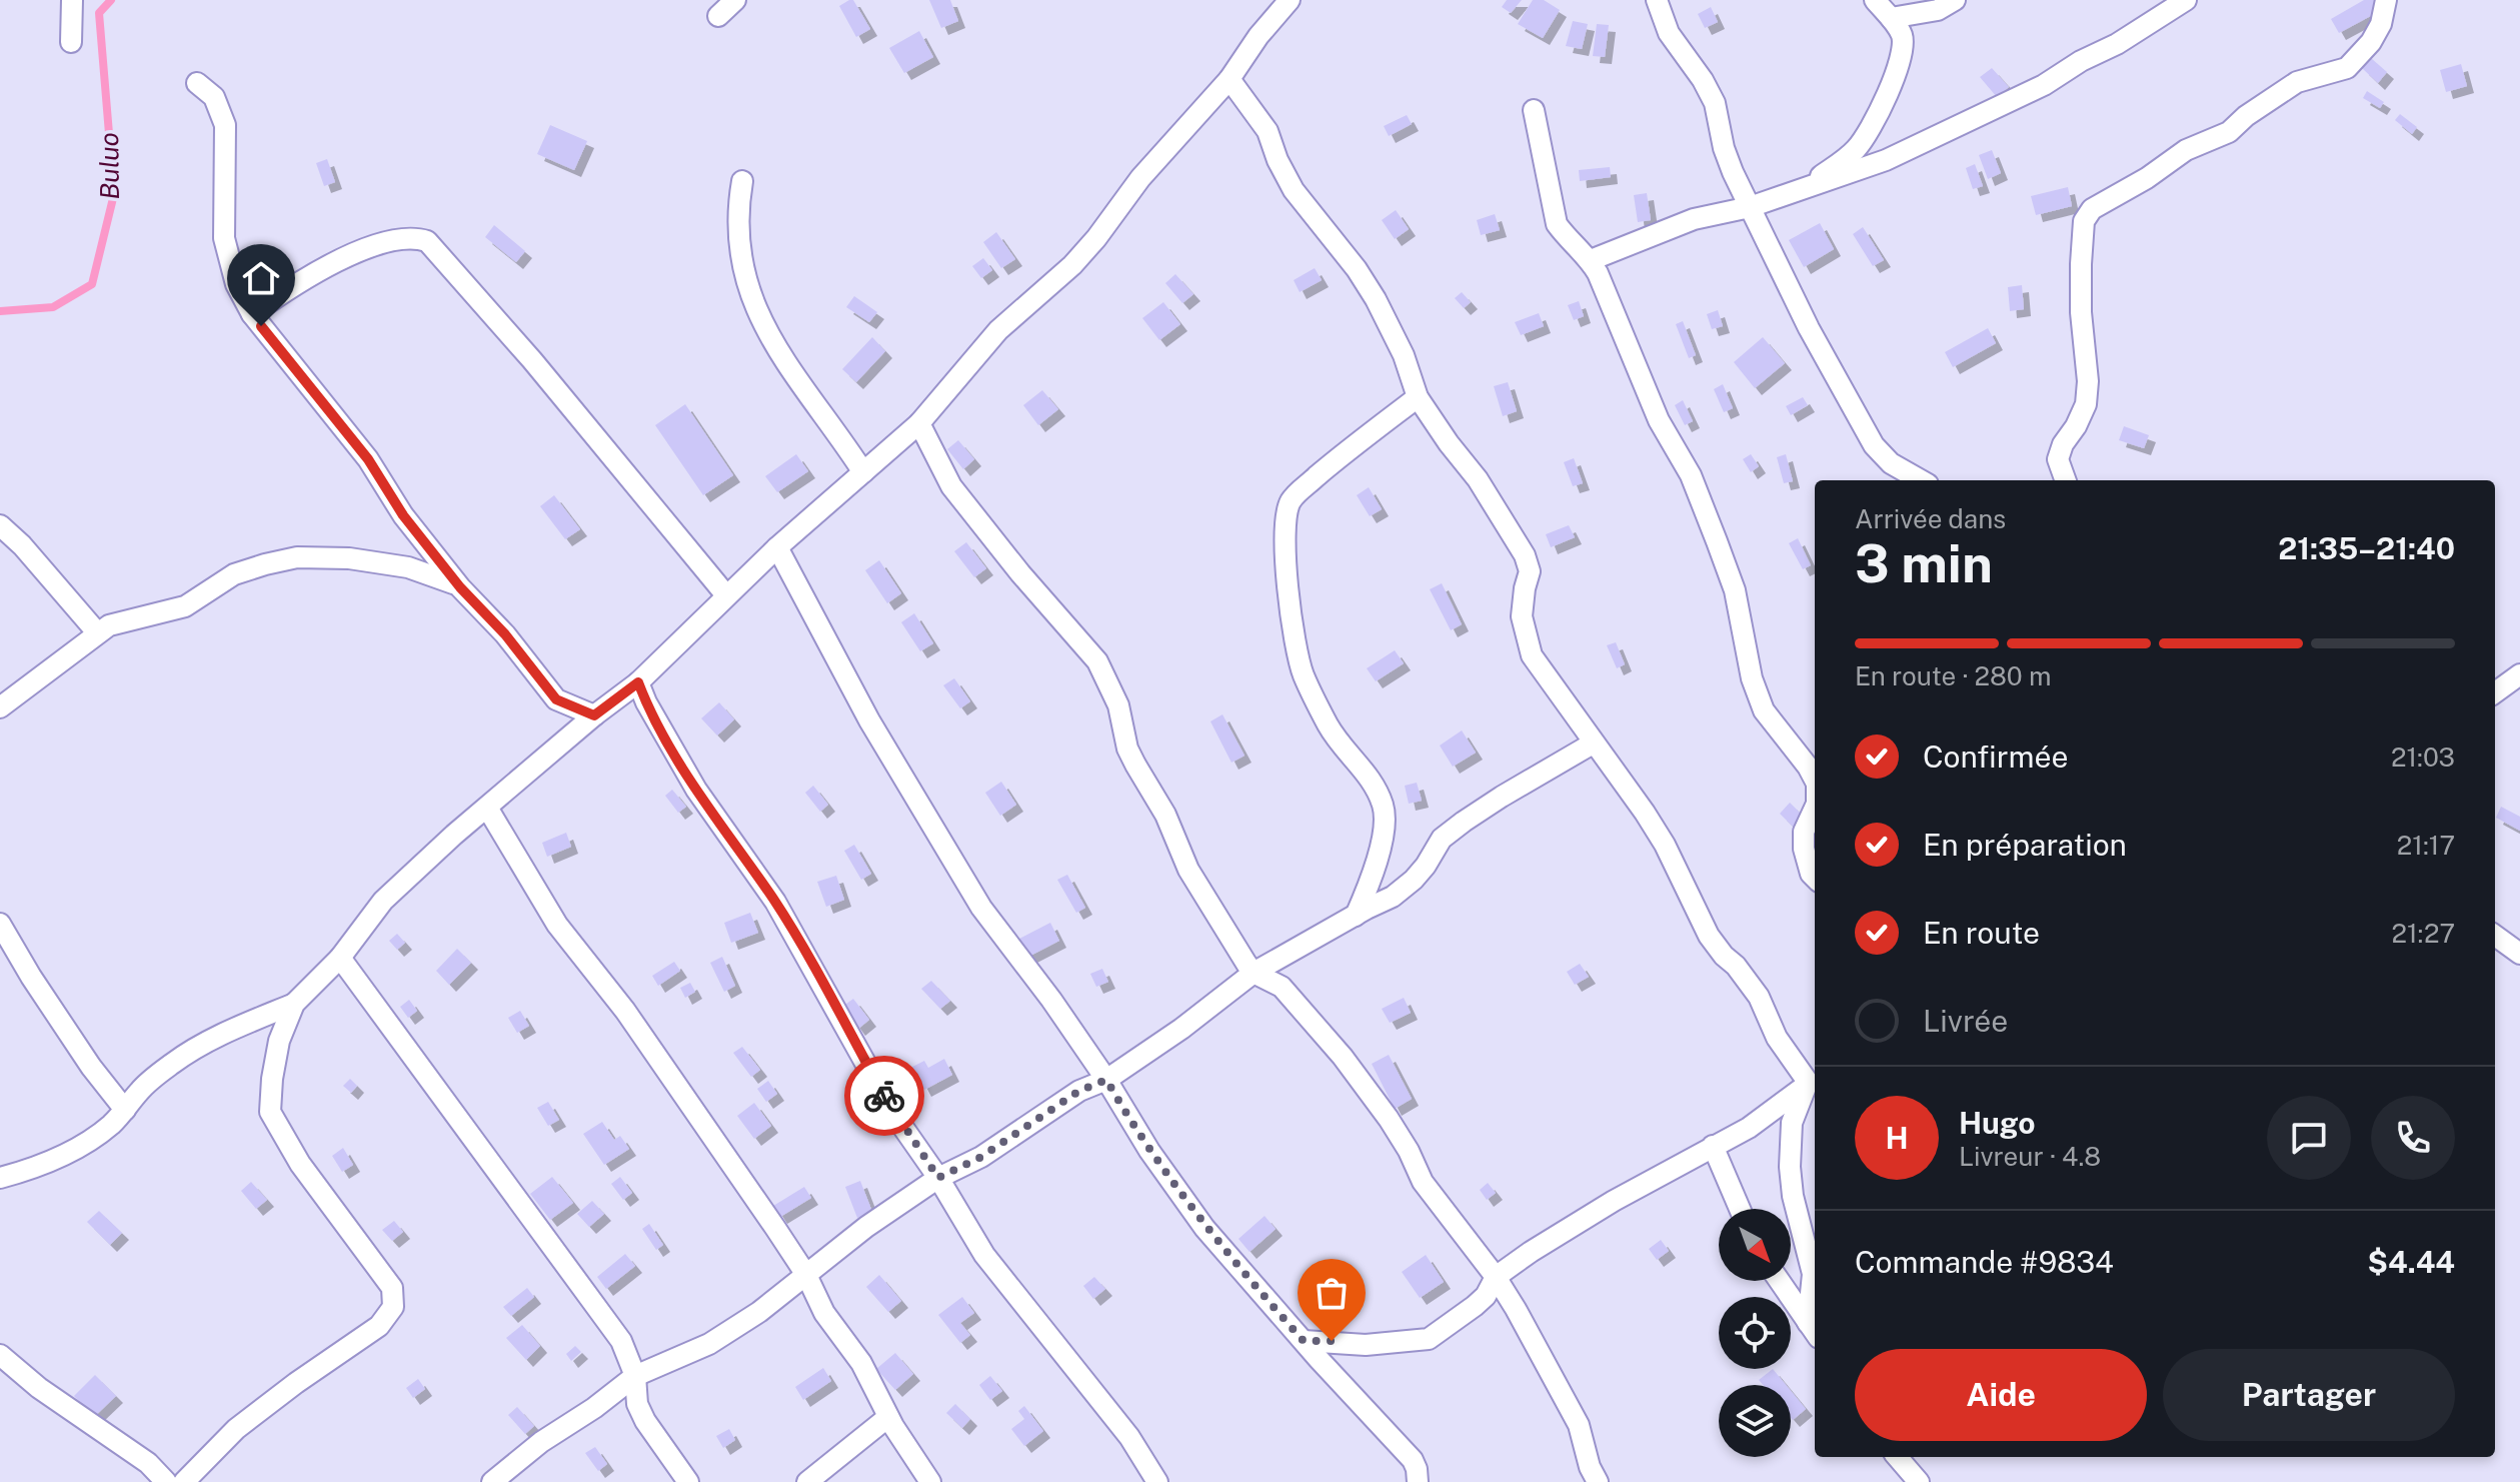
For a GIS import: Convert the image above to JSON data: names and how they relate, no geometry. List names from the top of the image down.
{
  "water": ["Buluo"],
  "north": "bottom right",
  "page": {
    "heading": ["3 min", "Arrivée dans", "21:35–21:40"],
    "panel": [
      "Hugo",
      "Livreur · 4.8",
      "Commande #9834",
      "$4.44"
    ],
    "bar": "En route · 280 m",
    "list": [
      ["Confirmée", "21:03"],
      ["En préparation", "21:17"],
      ["En route", "21:27"],
      "Livrée"
    ],
    "round": "H",
    "buttons": ["Aide", "Partager"]
  }
}
